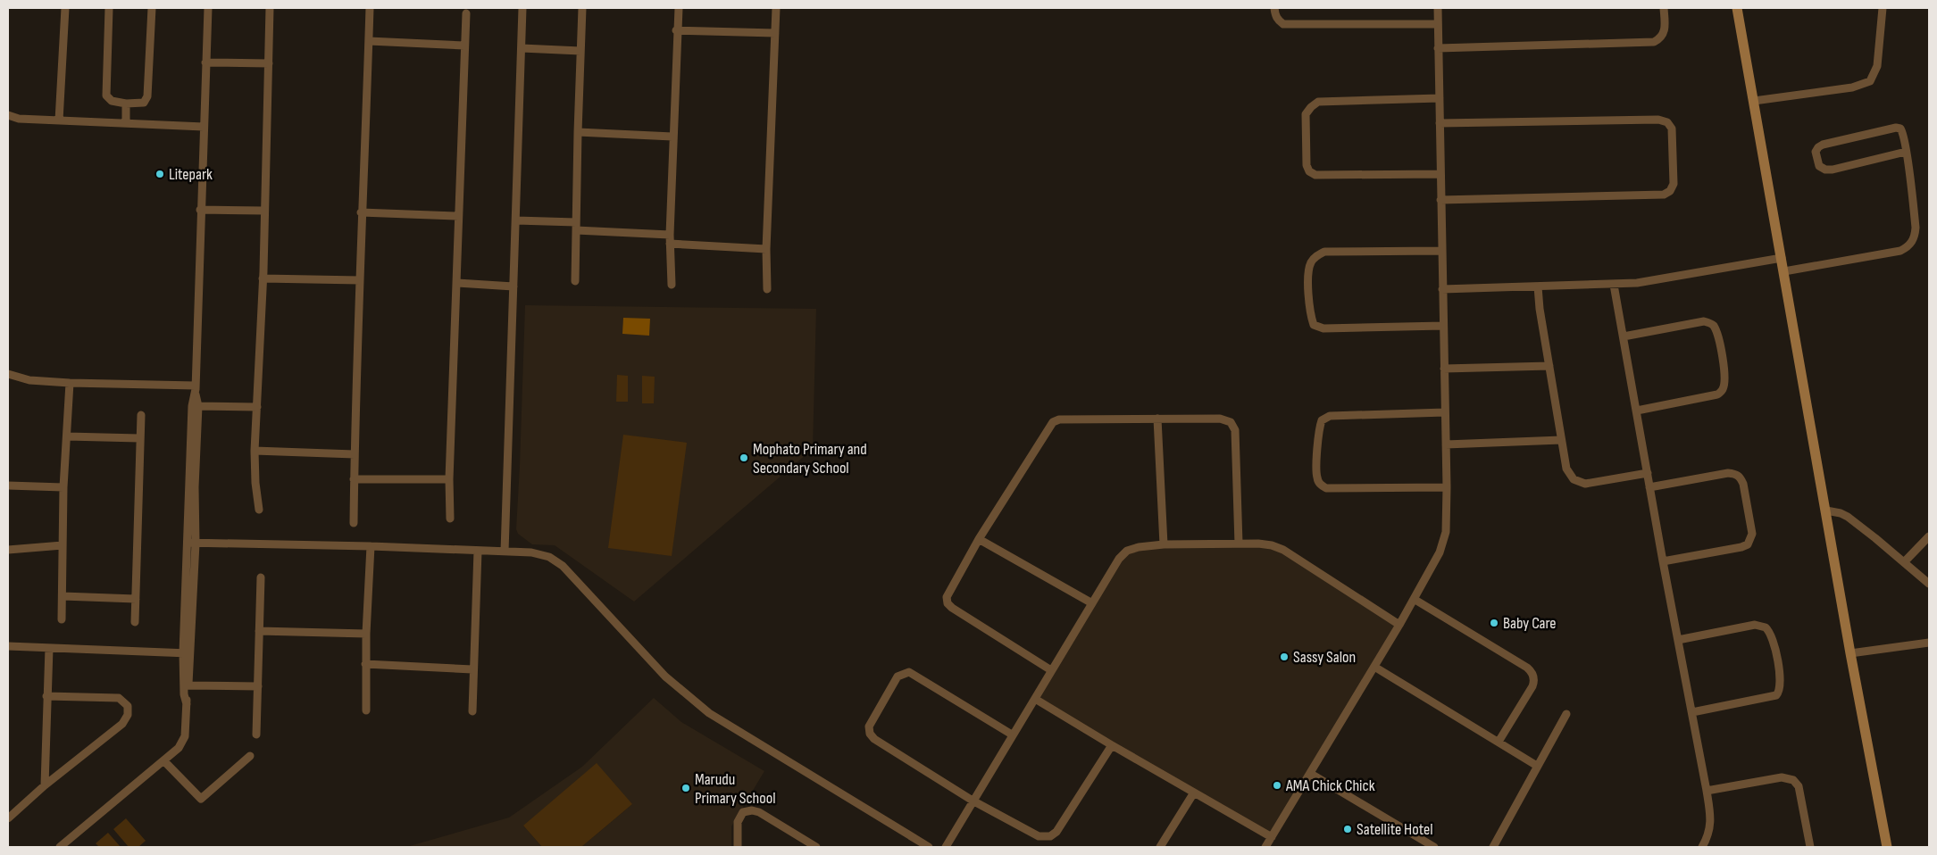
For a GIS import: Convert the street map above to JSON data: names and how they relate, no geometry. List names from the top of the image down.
{
  "places": [
    "Litepark",
    "Mophato Primary and Secondary School",
    "Baby Care",
    "Sassy Salon",
    "AMA Chick Chick",
    "Marudu Primary School",
    "Satellite Hotel"
  ]
}
